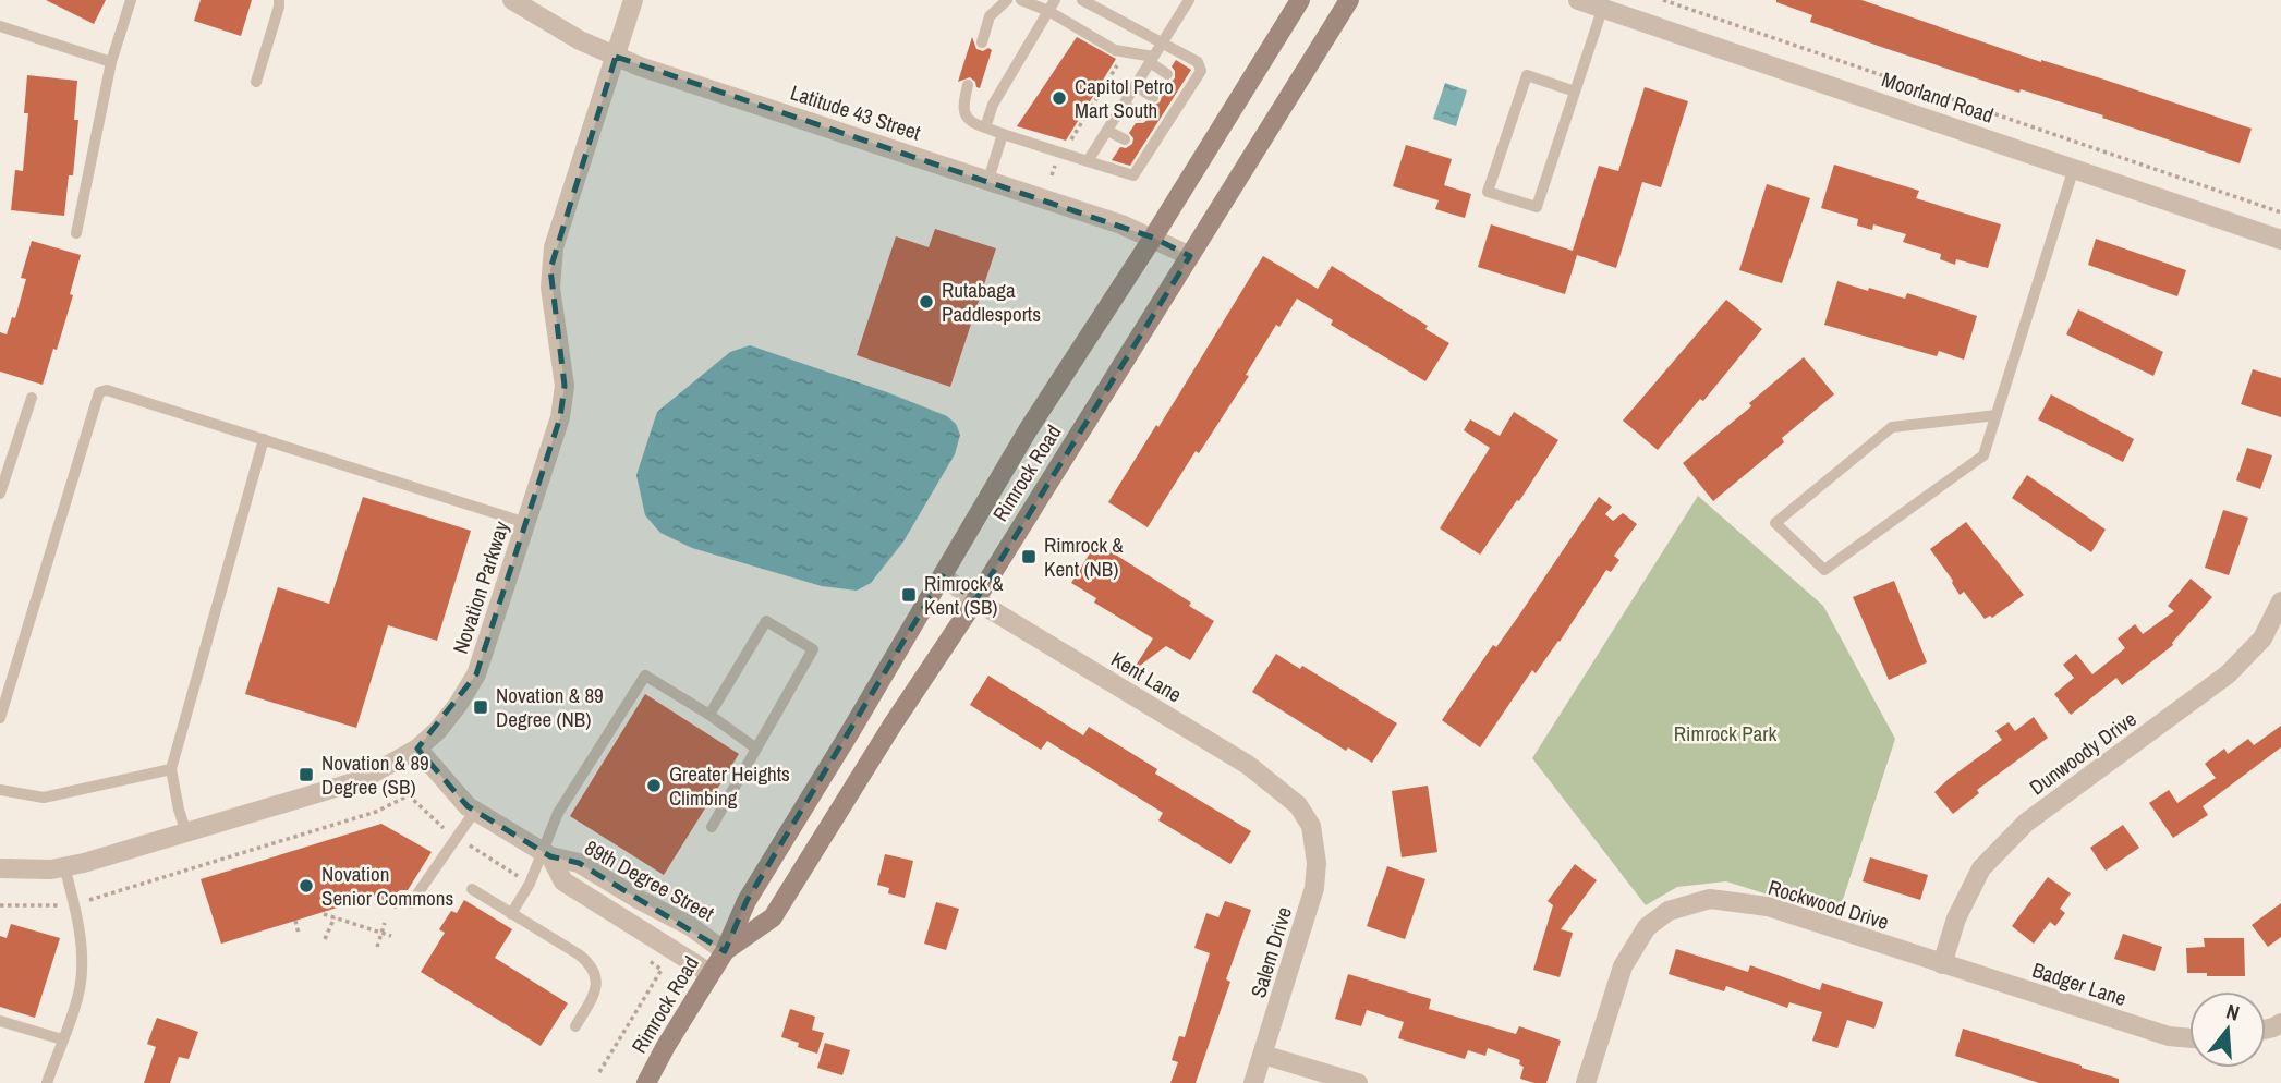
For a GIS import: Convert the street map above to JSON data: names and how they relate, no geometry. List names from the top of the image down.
{
  "streets": {
    "main road": ["Rimrock Road"],
    "street": [
      "Moorland Road",
      "Latitude 43 Street",
      "Novation Parkway",
      "Kent Lane",
      "Dunwoody Drive",
      "89th Degree Street",
      "Rockwood Drive",
      "Salem Drive",
      "Badger Lane"
    ]
  },
  "crossings": [
    ["Latitude 43 Street", "Rimrock Road"],
    ["Latitude 43 Street", "Novation Parkway"],
    ["Rimrock Road", "Kent Lane"],
    ["Rimrock Road", "89th Degree Street"],
    ["Novation Parkway", "89th Degree Street"],
    ["Kent Lane", "Salem Drive"],
    ["Dunwoody Drive", "Rockwood Drive"],
    ["Dunwoody Drive", "Badger Lane"],
    ["Rockwood Drive", "Badger Lane"]
  ],
  "parks": ["Rimrock Park"],
  "places": {
    "other": [
      "Capitol Petro Mart South",
      "Rutabaga Paddlesports",
      "Greater Heights Climbing",
      "Novation Senior Commons"
    ],
    "transit": [
      "Rimrock & Kent (NB)",
      "Rimrock & Kent (SB)",
      "Novation & 89 Degree (NB)",
      "Novation & 89 Degree (SB)"
    ]
  },
  "north": "top"
}
